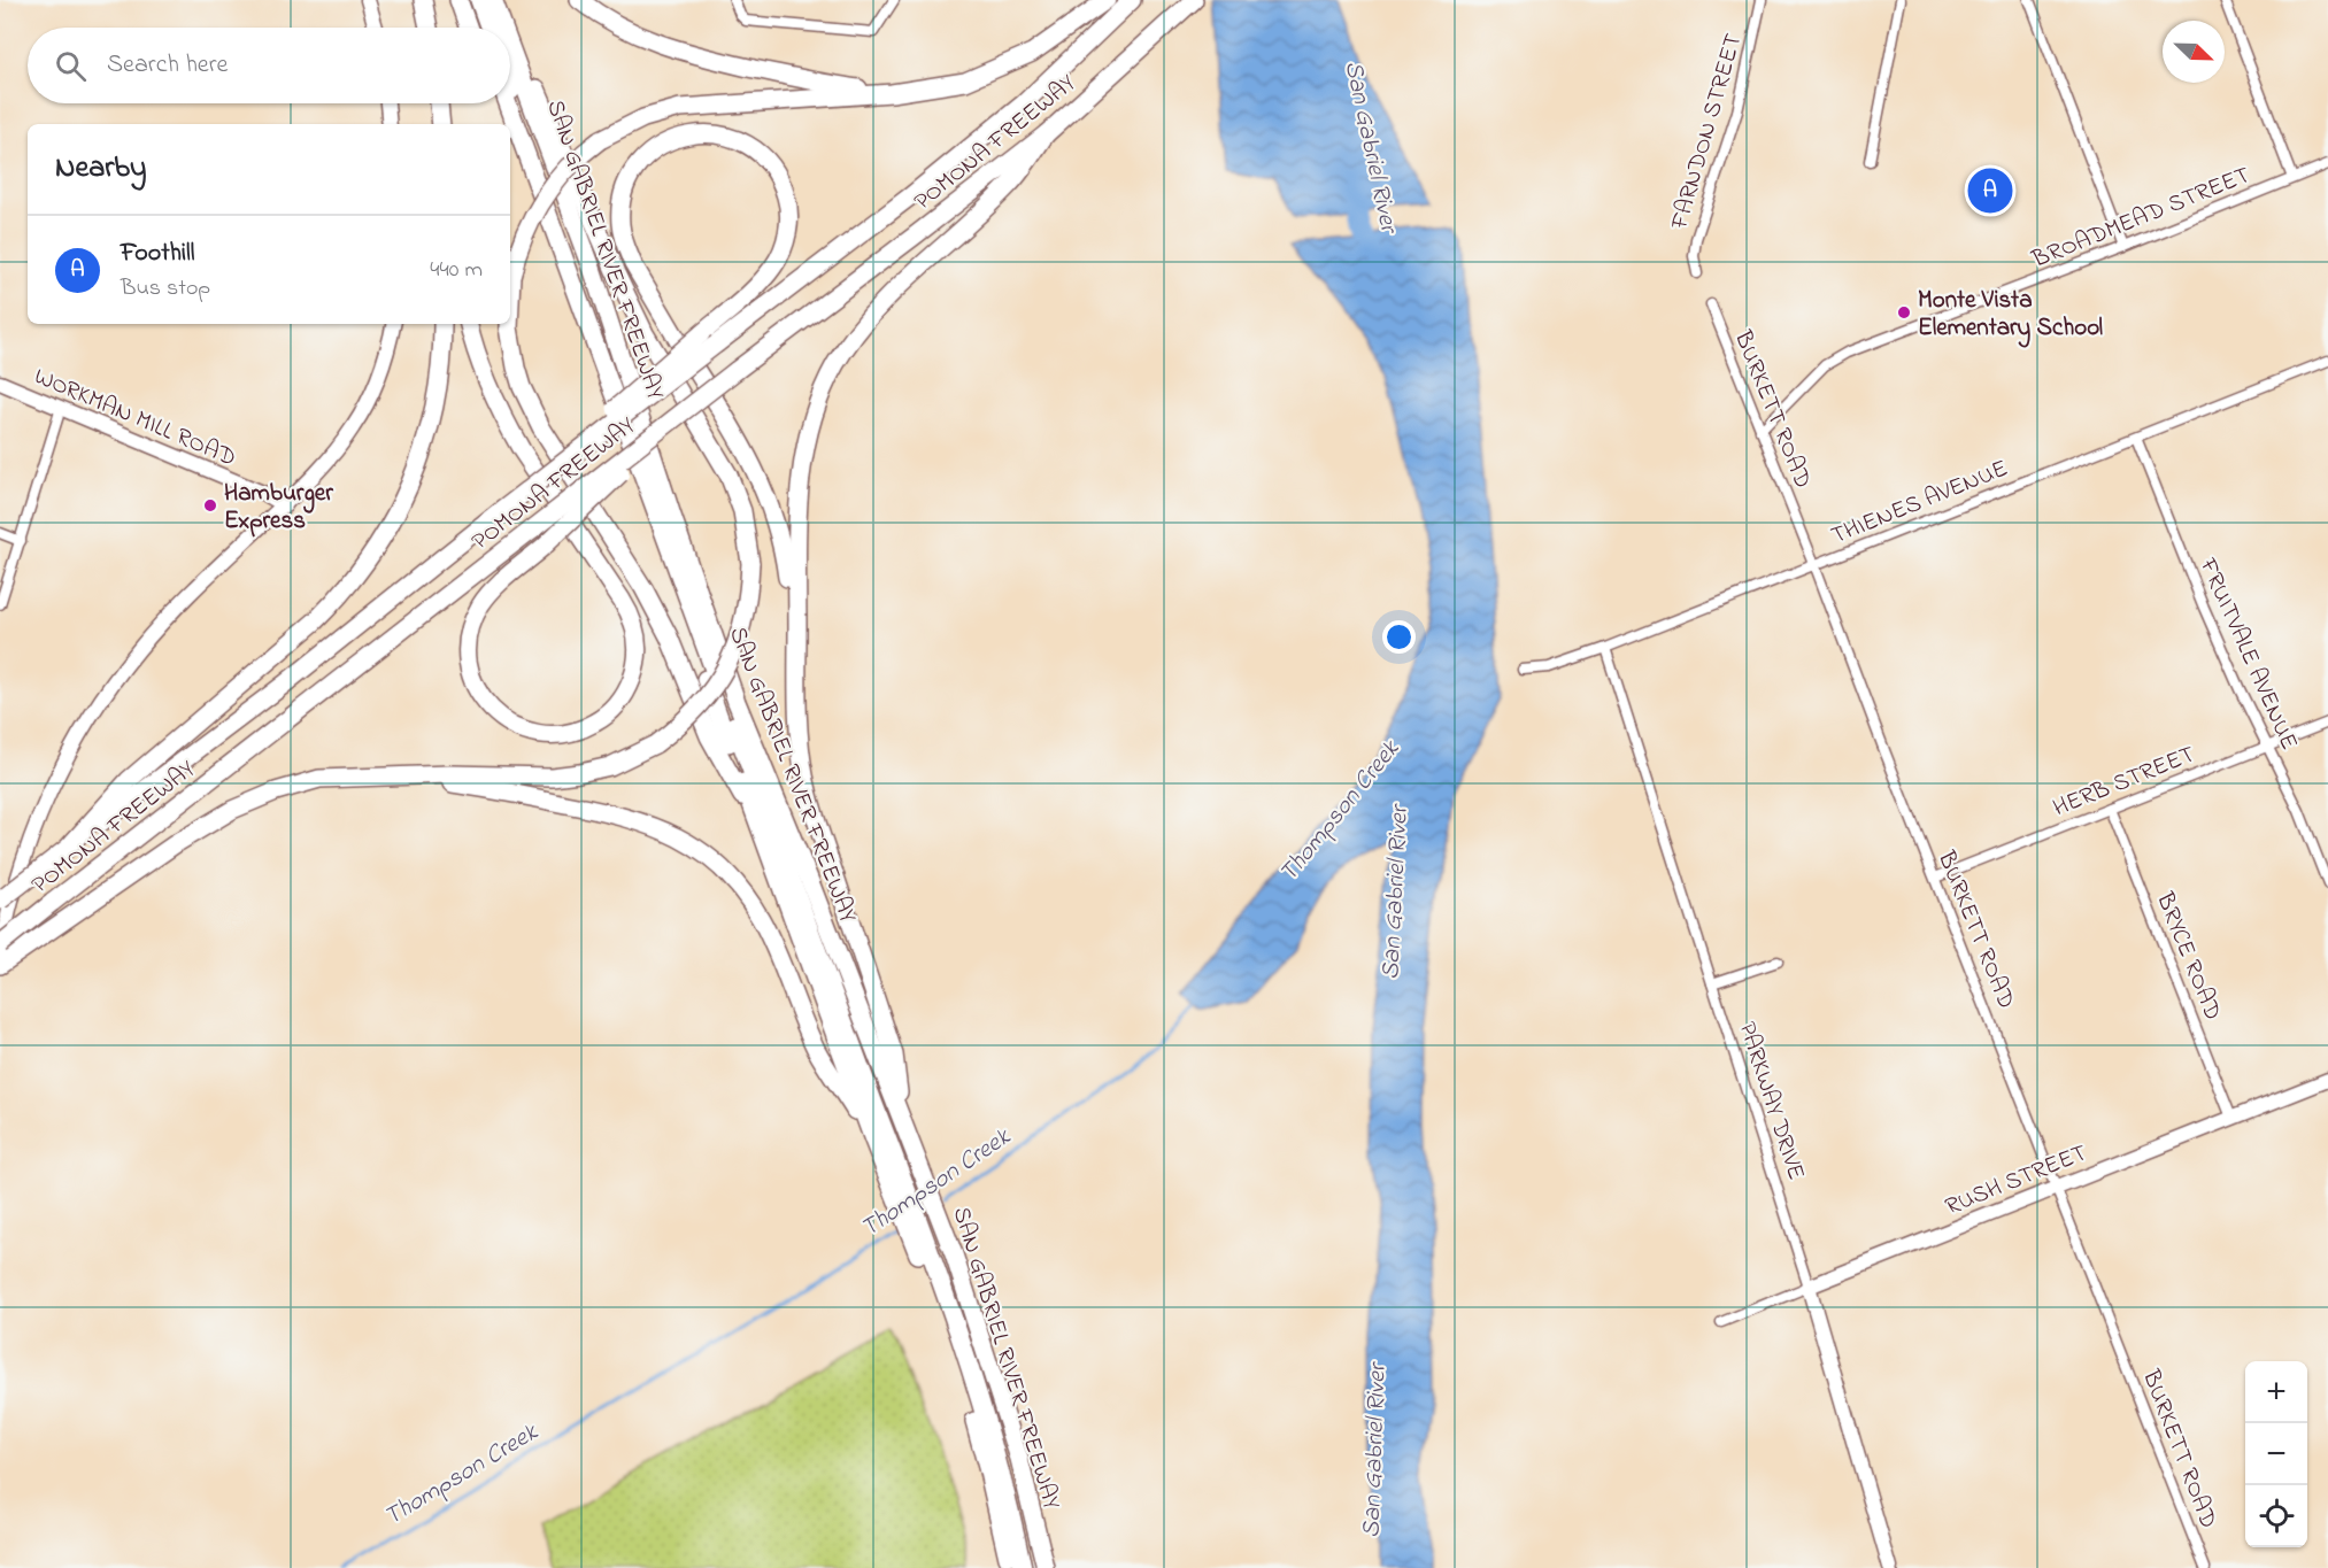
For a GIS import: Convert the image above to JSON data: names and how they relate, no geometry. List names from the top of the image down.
{
  "streets": {
    "highway": ["POMONA FREEWAY", "SAN GABRIEL RIVER FREEWAY"],
    "street": [
      "FARNDON STREET",
      "BROADMEAD STREET",
      "BURKETT ROAD",
      "WORKMAN MILL ROAD",
      "THIENES AVENUE",
      "FRUITVALE AVENUE",
      "HERB STREET",
      "BRYCE ROAD",
      "PARKWAY DRIVE",
      "RUSH STREET"
    ]
  },
  "crossings": [
    ["BROADMEAD STREET", "BURKETT ROAD"],
    ["BURKETT ROAD", "THIENES AVENUE"],
    ["BURKETT ROAD", "HERB STREET"],
    ["BURKETT ROAD", "RUSH STREET"],
    ["THIENES AVENUE", "FRUITVALE AVENUE"],
    ["THIENES AVENUE", "PARKWAY DRIVE"],
    ["FRUITVALE AVENUE", "HERB STREET"],
    ["HERB STREET", "BRYCE ROAD"],
    ["BRYCE ROAD", "RUSH STREET"],
    ["PARKWAY DRIVE", "RUSH STREET"]
  ],
  "water": ["San Gabriel River", "Thompson Creek"],
  "places": ["Monte Vista Elementary School", "Hamburger Express"],
  "north": "bottom right",
  "page": {
    "search": "Search here",
    "heading": "Nearby",
    "pins": "A",
    "list": [
      {
        "mark": "A",
        "name": "Foothill",
        "note": "Bus stop",
        "value": "440 m"
      }
    ],
    "map_buttons": ["+", "−"]
  }
}
